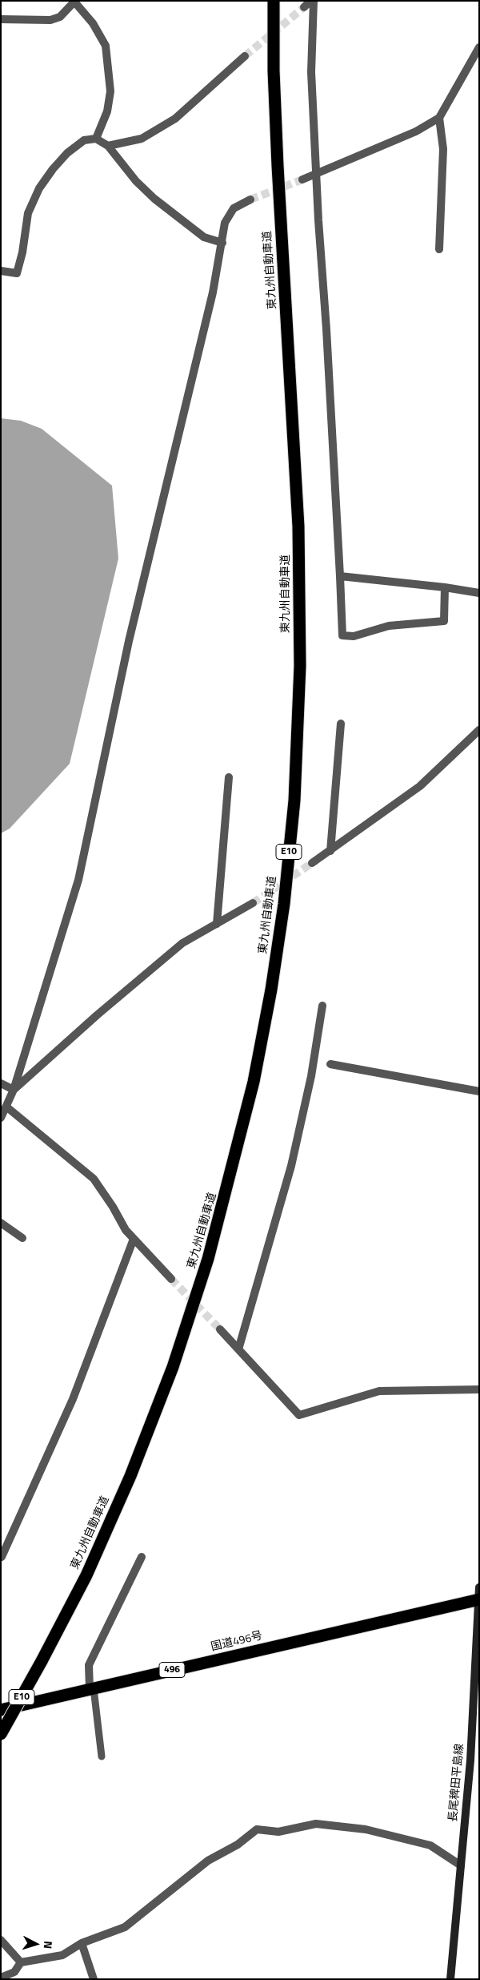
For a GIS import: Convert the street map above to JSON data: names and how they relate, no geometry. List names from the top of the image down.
{
  "streets": {
    "highway": [
      "東九州自動車道",
      "E10",
      "国道496号",
      "496"
    ],
    "main road": ["長尾稗田平島線"]
  },
  "crossings": [
    ["国道496号", "長尾稗田平島線"]
  ],
  "north": "right"
}
